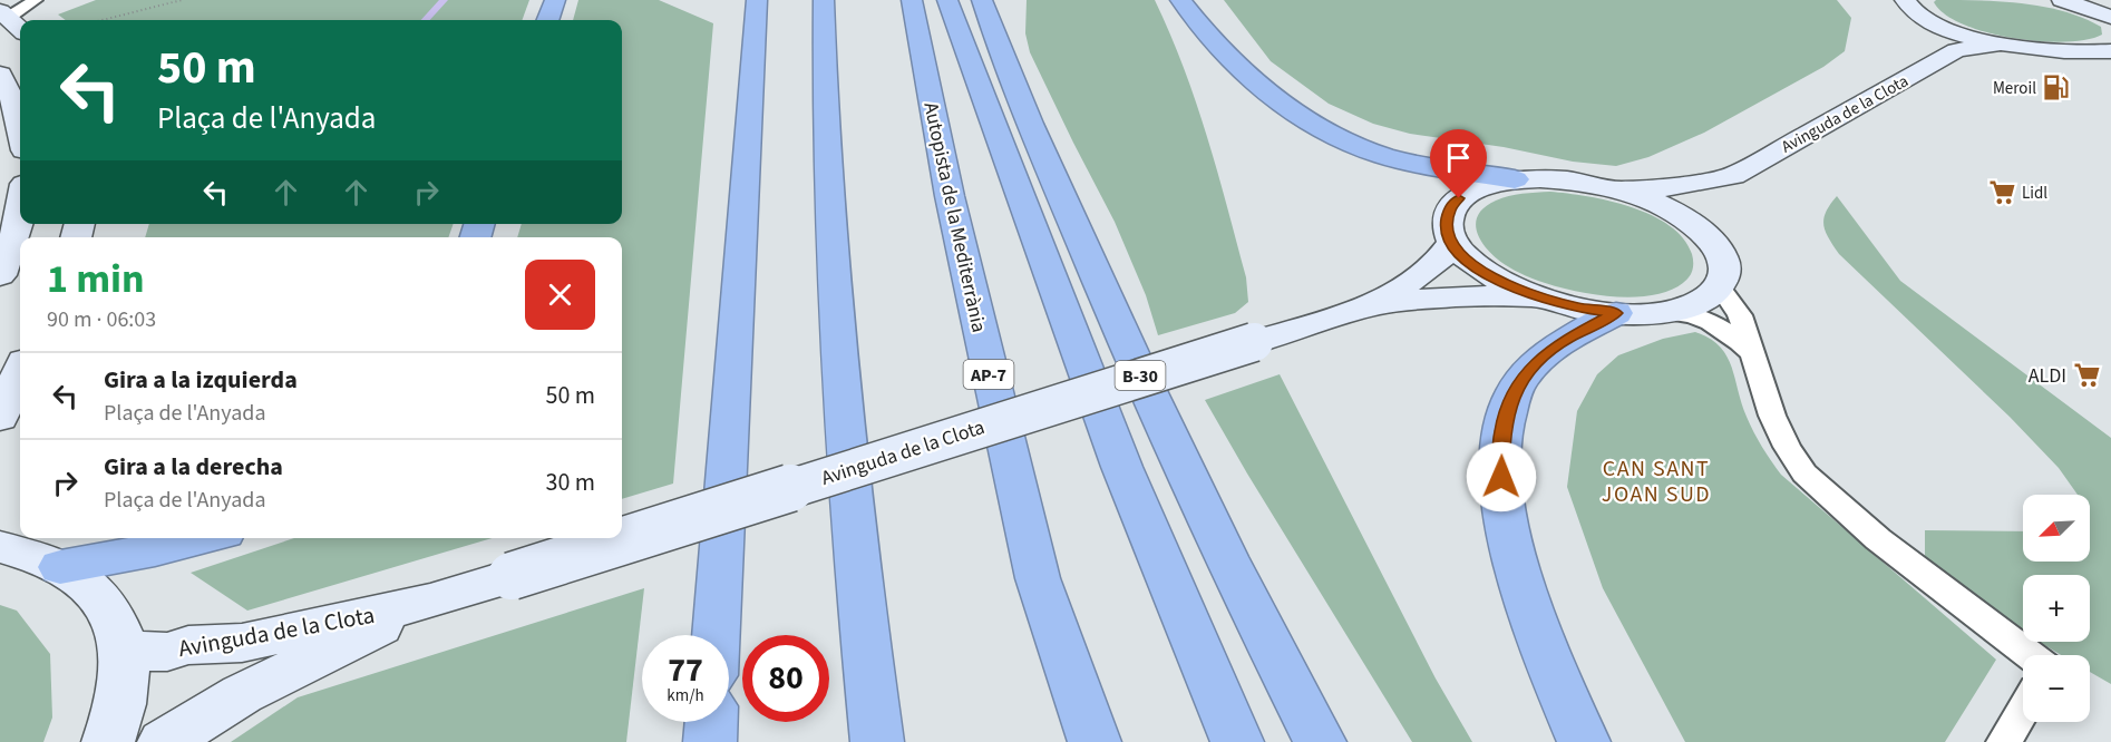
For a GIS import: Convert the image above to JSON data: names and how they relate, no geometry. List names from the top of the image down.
{
  "streets": {
    "highway": ["Autopista de la Mediterrània", "AP-7", "B-30"],
    "street": ["Avinguda de la Clota"]
  },
  "districts": ["CAN SANT JOAN SUD"],
  "places": {
    "fuel station": ["Meroil"],
    "supermarket": ["Lidl", "ALDI"]
  },
  "north": "bottom left",
  "page": {
    "turn": ["50 m", "Plaça de l'Anyada"],
    "heading": ["1 min", "90 m · 06:03"],
    "list": [
      {
        "name": "Gira a la izquierda",
        "note": "Plaça de l'Anyada",
        "value": "50 m"
      },
      {
        "name": "Gira a la derecha",
        "note": "Plaça de l'Anyada",
        "value": "30 m"
      }
    ],
    "map_buttons": ["+", "−"],
    "speed": "77 km/h",
    "limit": "80"
  }
}
